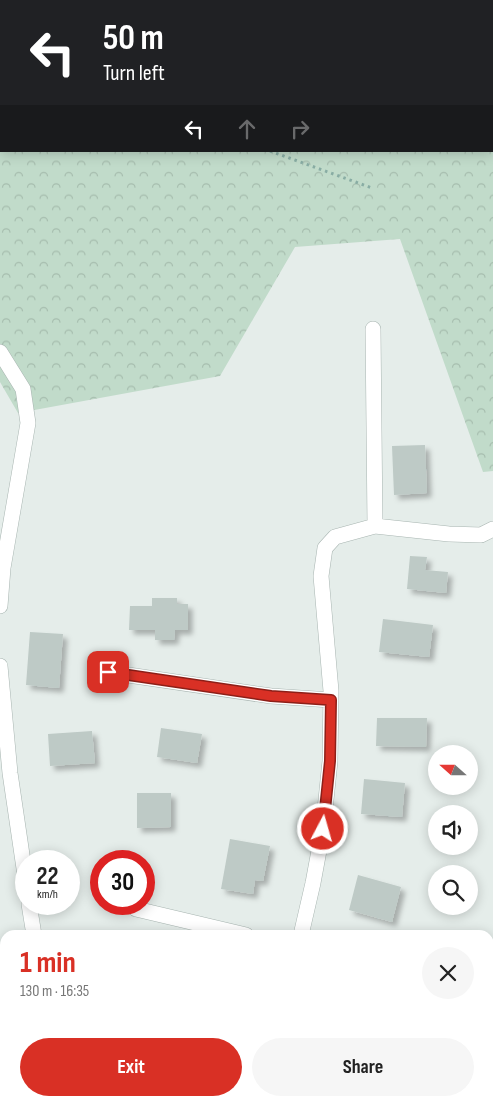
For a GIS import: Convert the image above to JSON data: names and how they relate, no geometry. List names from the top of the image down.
{
  "north": "left",
  "page": {
    "turn": ["50 m", "Turn left"],
    "speed": "22 km/h",
    "limit": "30",
    "heading": ["1 min", "130 m · 16:35"],
    "buttons": ["Exit", "Share"]
  }
}
